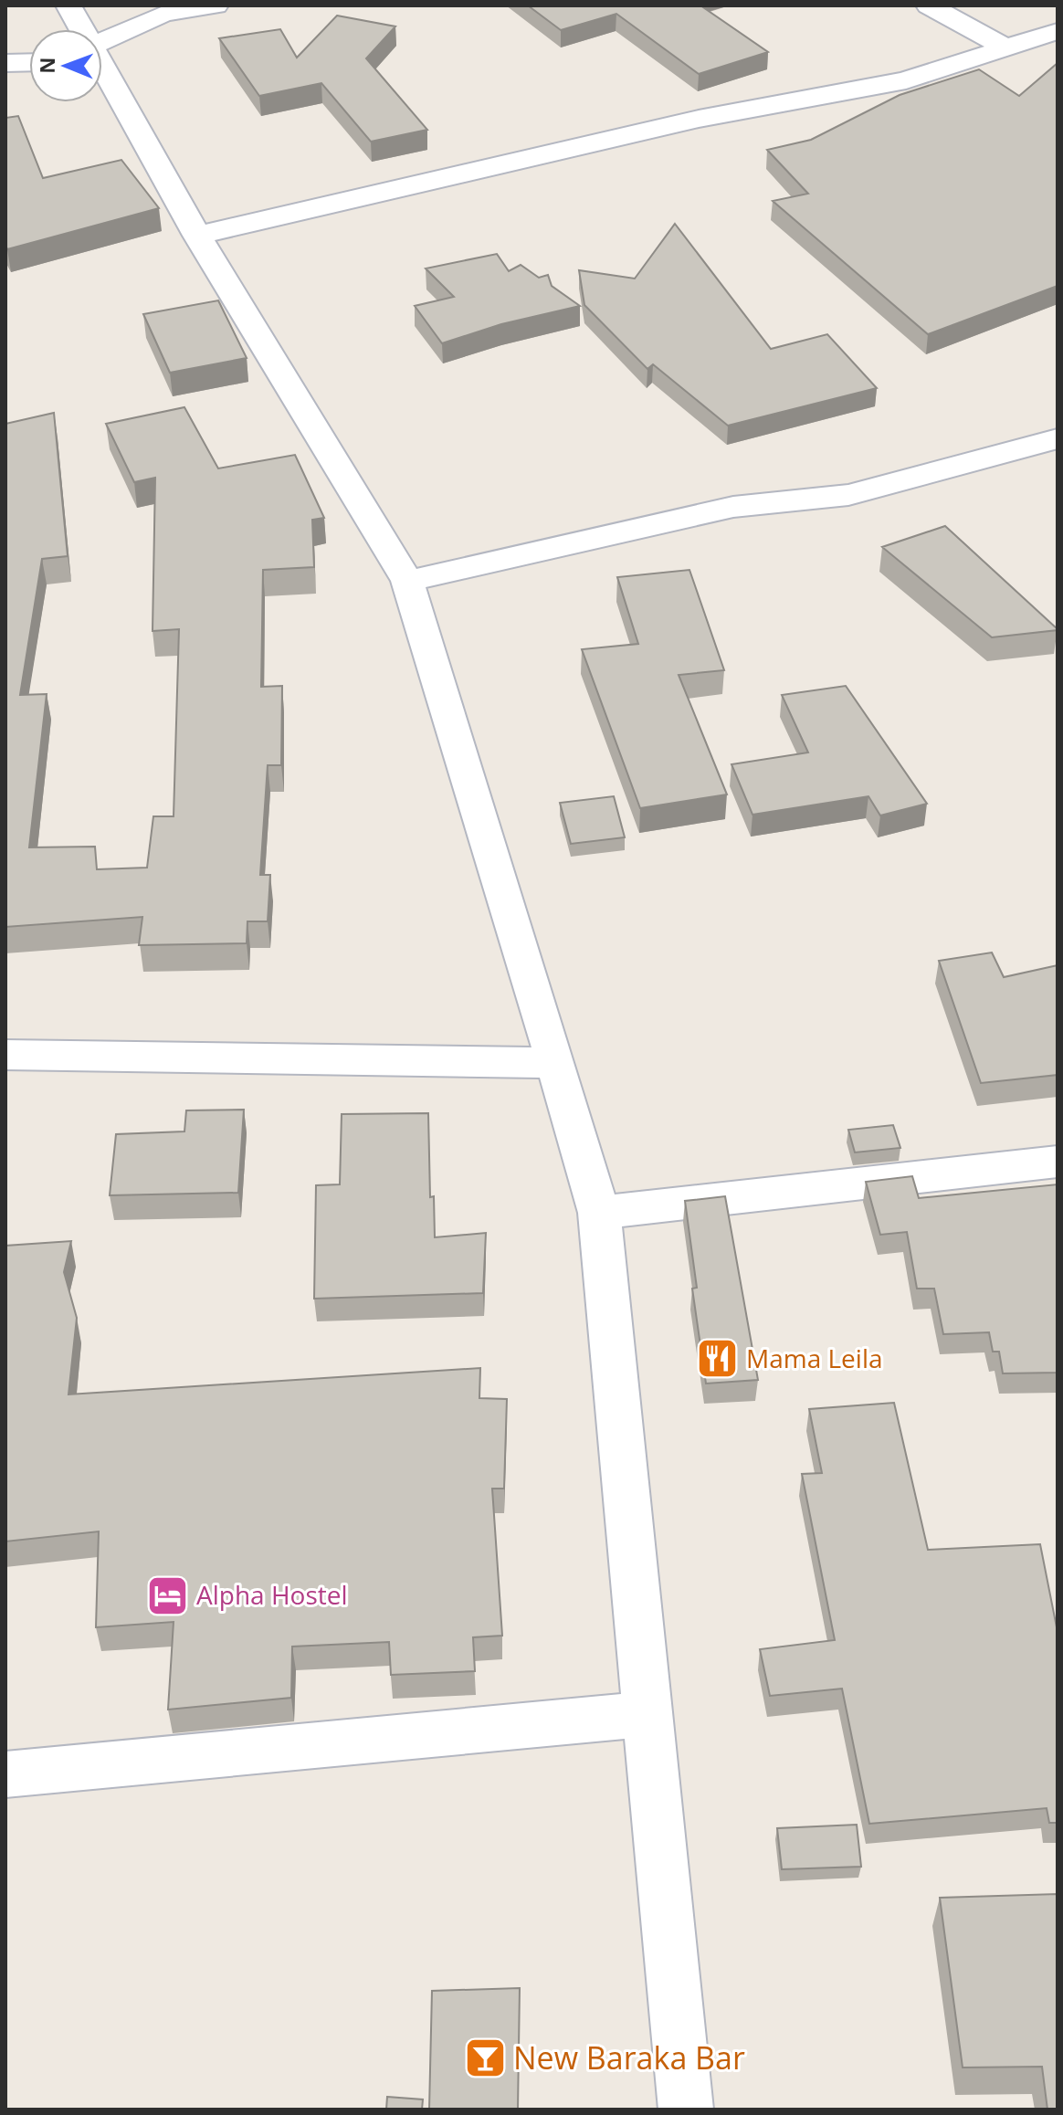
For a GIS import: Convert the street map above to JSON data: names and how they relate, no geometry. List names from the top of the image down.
{
  "places": {
    "restaurant": ["Mama Leila"],
    "hotel": ["Alpha Hostel"],
    "bar": ["New Baraka Bar"]
  },
  "north": "left"
}
